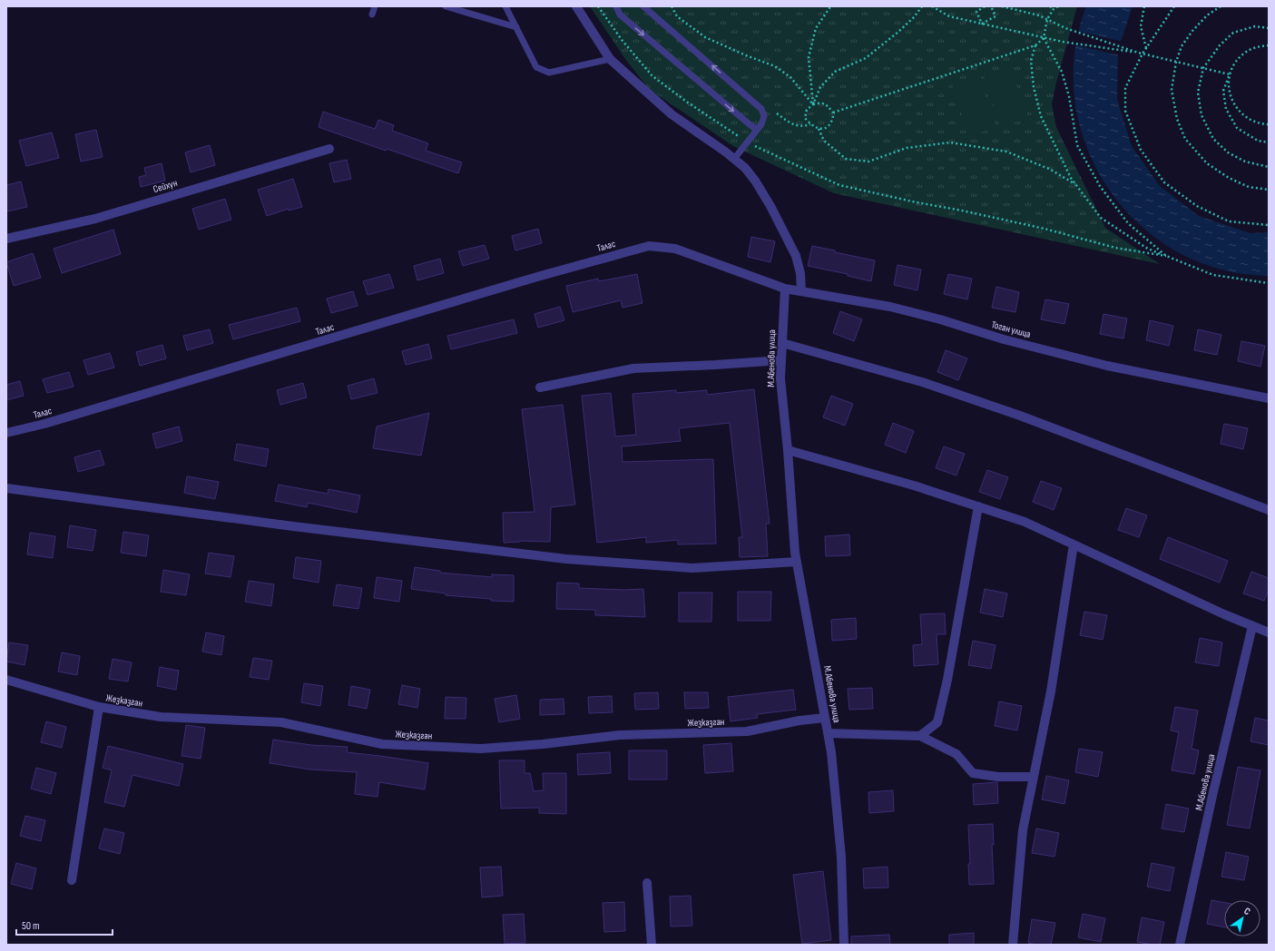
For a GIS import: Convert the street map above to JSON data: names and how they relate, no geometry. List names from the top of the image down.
{
  "streets": {
    "street": [
      "Сейхун",
      "Талас",
      "Тоган улица",
      "М.Абенова улица",
      "Жезказган"
    ]
  },
  "crossings": [
    ["Талас", "Тоган улица"],
    ["Тоган улица", "М.Абенова улица"],
    ["М.Абенова улица", "Жезказган"]
  ],
  "scale_bar": "50 m",
  "north": "top right"
}
